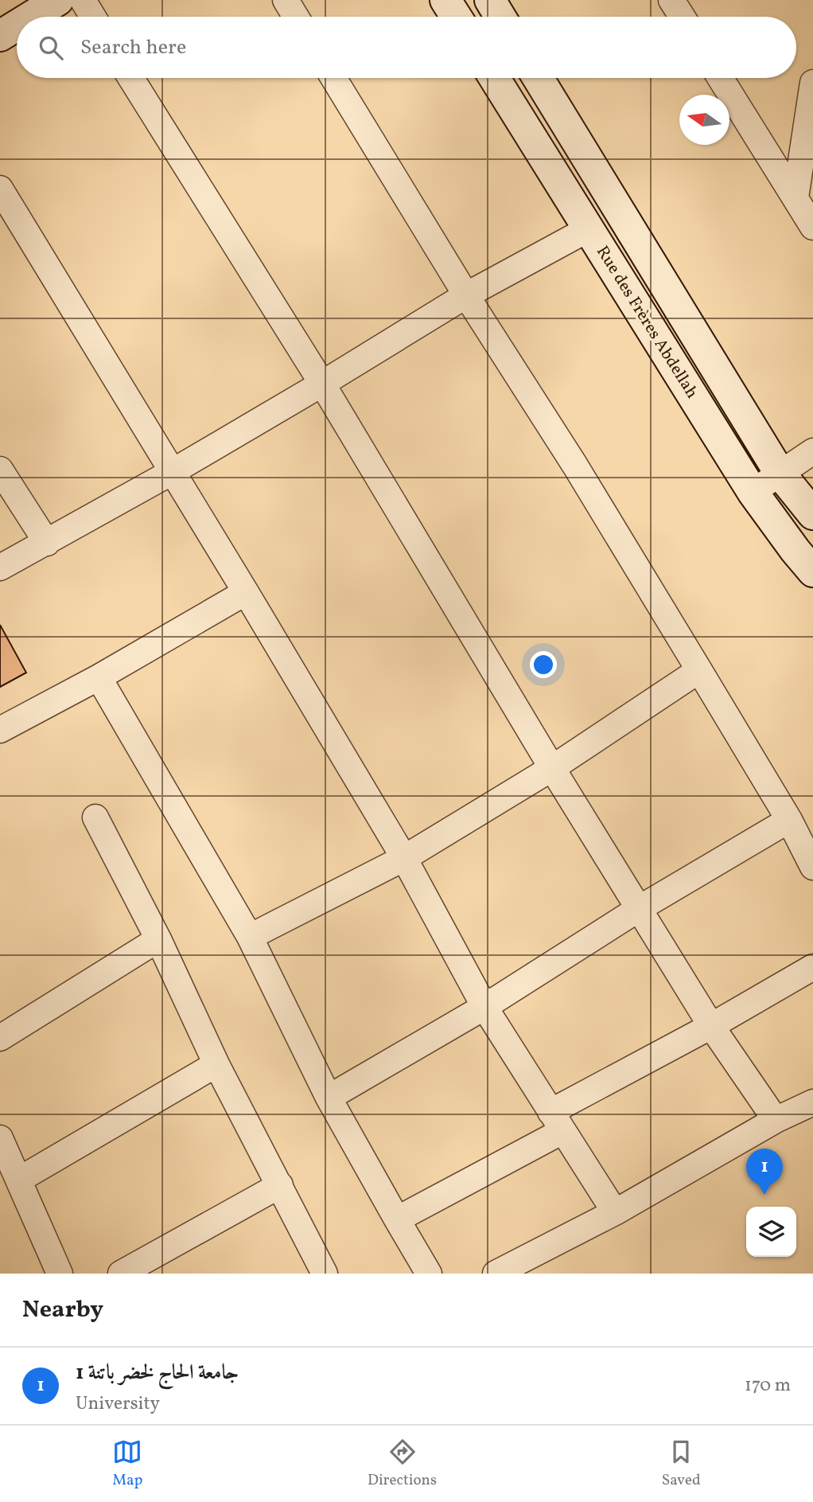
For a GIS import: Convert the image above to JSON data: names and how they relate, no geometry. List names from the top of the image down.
{
  "streets": {
    "main road": ["Rue des Frères Abdellah"]
  },
  "north": "left",
  "page": {
    "search": "Search here",
    "pins": "1",
    "heading": "Nearby",
    "list": [
      {
        "mark": "1",
        "name": "جامعة الحاج لخضر باتنة 1",
        "note": "University",
        "value": "170 m"
      }
    ],
    "nav": ["Map", "Directions", "Saved"]
  }
}
